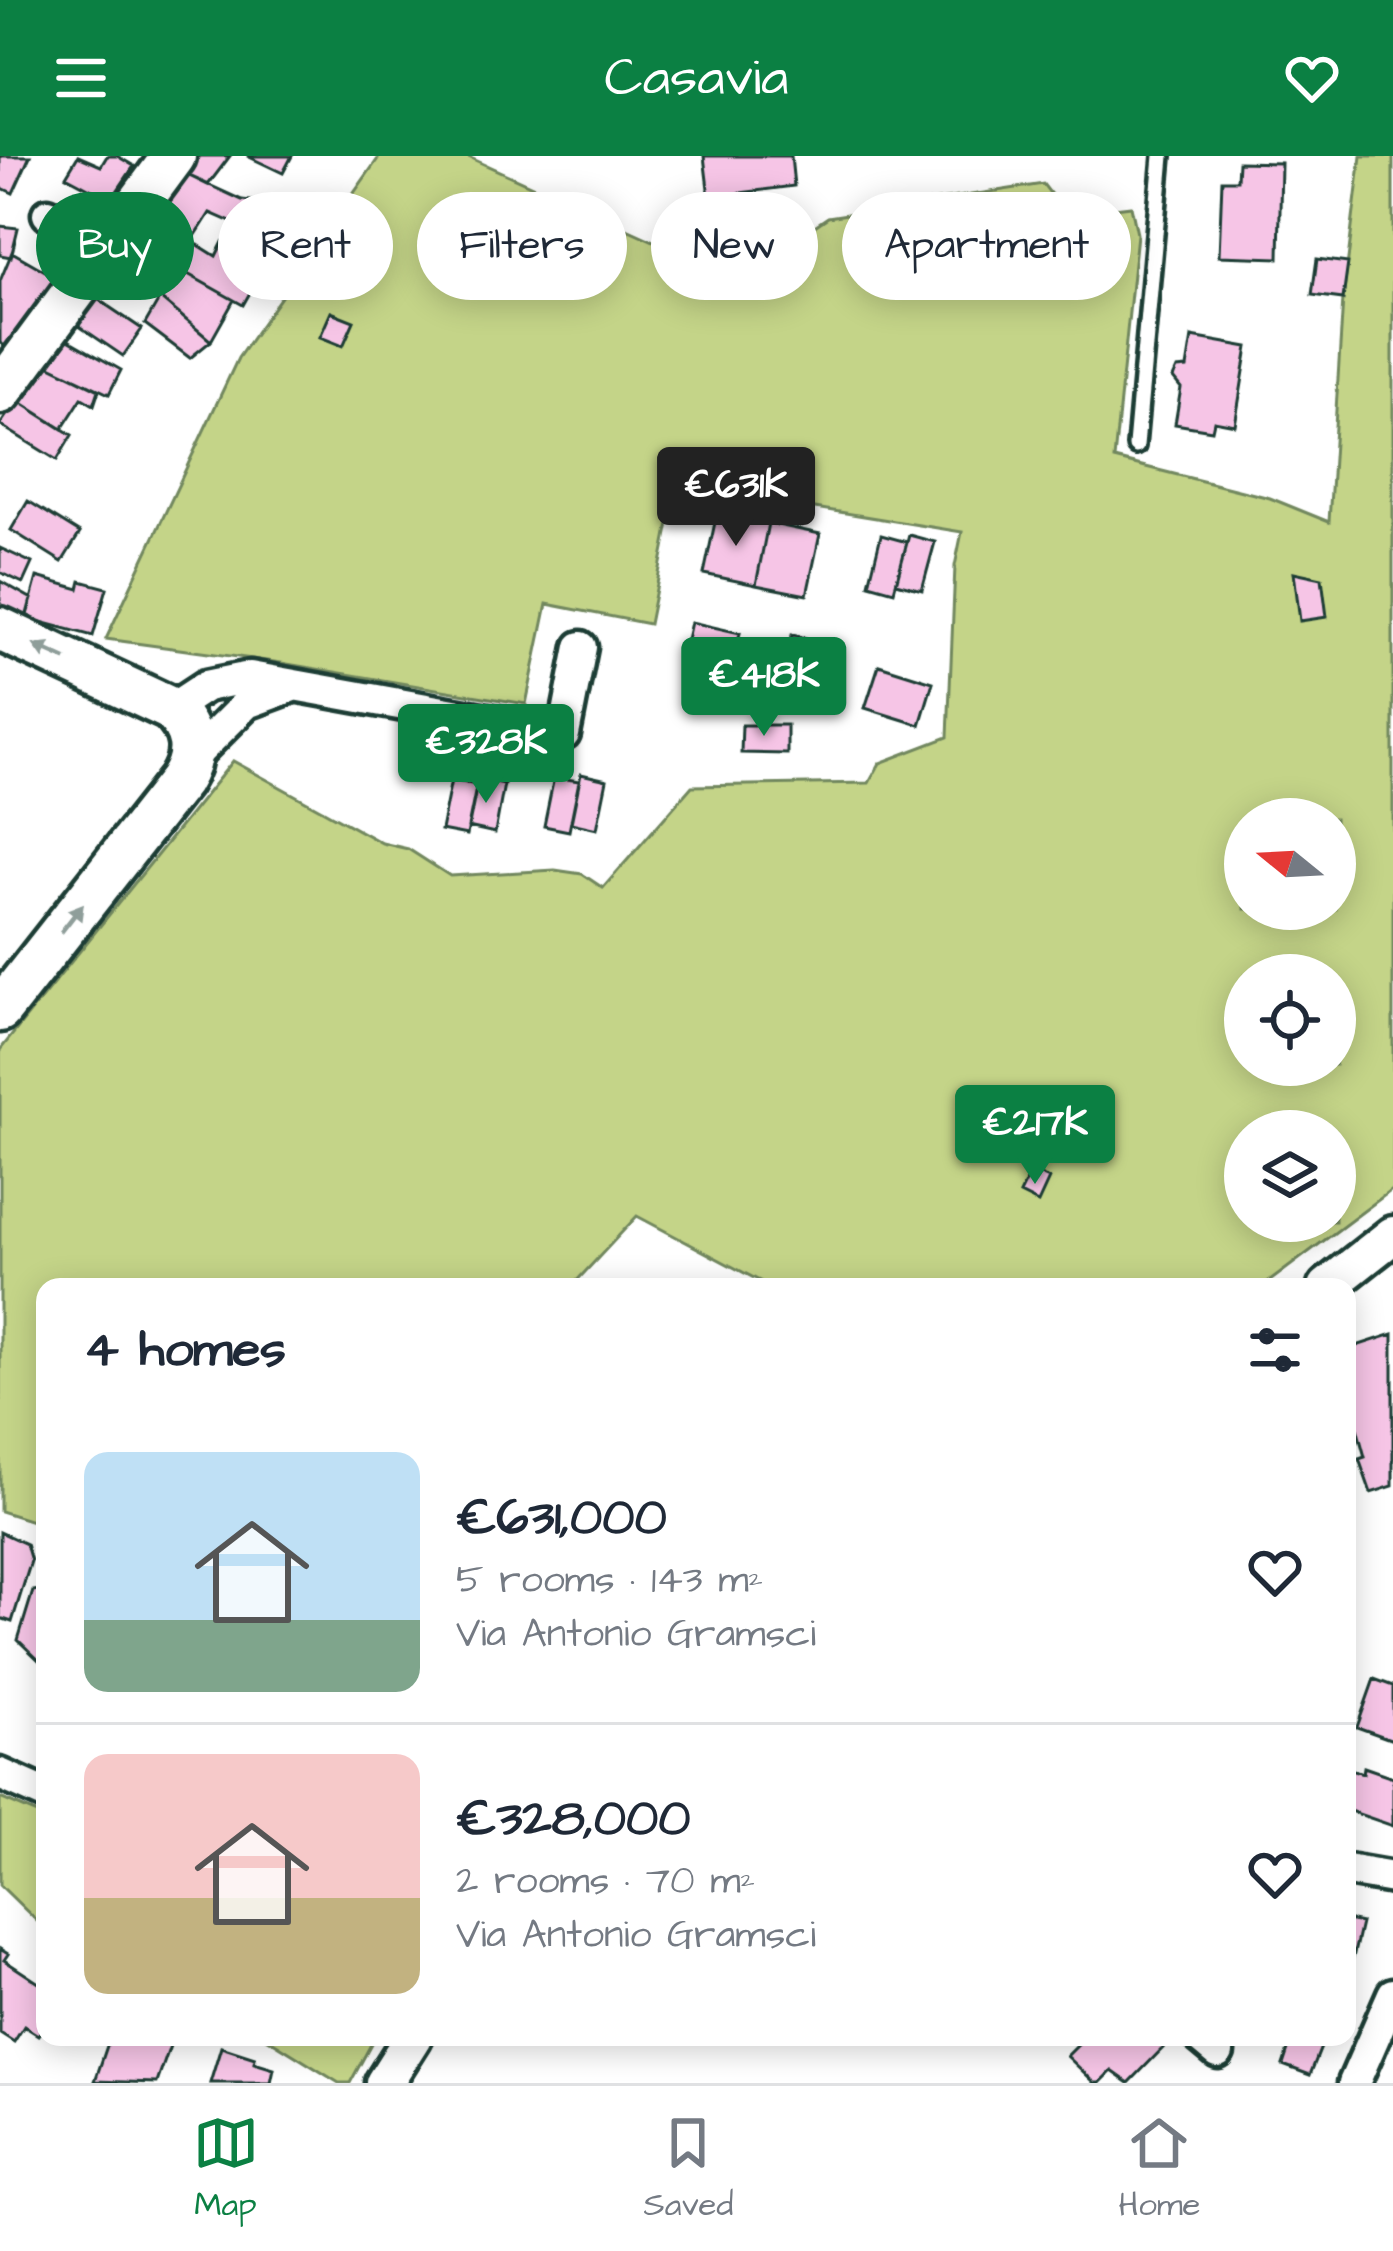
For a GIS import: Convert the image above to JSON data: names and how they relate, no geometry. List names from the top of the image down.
{
  "north": "left",
  "page": {
    "header": "Casavia",
    "chip": [
      "Buy",
      "Rent",
      "Filters",
      "New",
      "Apartment"
    ],
    "price": [
      "€631K",
      "€418K",
      "€328K",
      "€217K"
    ],
    "heading": "4 homes",
    "list": [
      {
        "name": "€631,000",
        "note": "5 rooms · 143 m² · Via Antonio Gramsci"
      },
      {
        "name": "€328,000",
        "note": "2 rooms · 70 m² · Via Antonio Gramsci"
      }
    ],
    "tabs": ["Map", "Saved", "Home"]
  }
}
